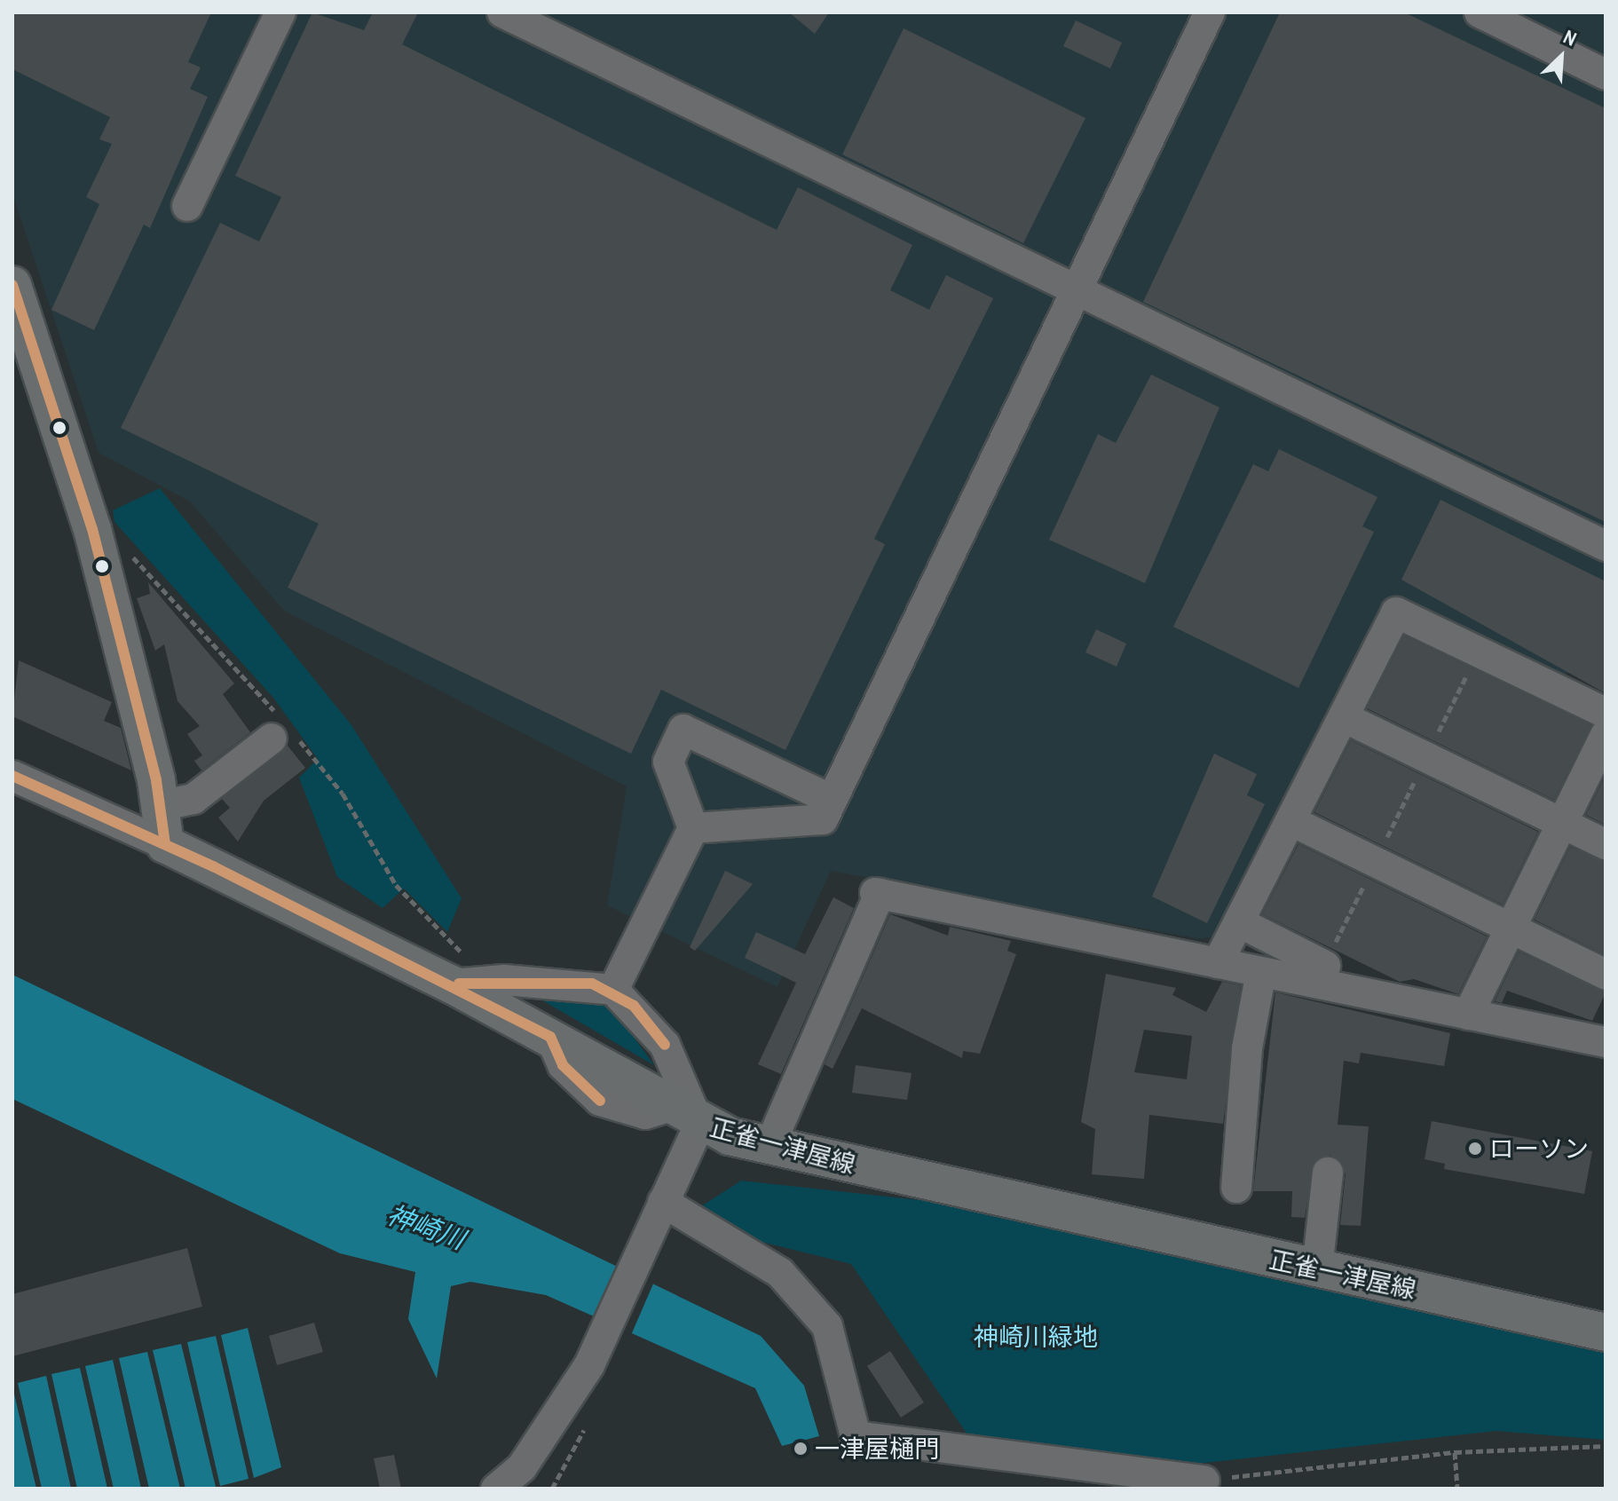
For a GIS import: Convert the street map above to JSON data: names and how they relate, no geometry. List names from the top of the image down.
{
  "streets": {
    "main road": ["正雀一津屋線"]
  },
  "water": ["神崎川"],
  "parks": ["神崎川緑地"],
  "places": ["ローソン", "一津屋樋門"],
  "north": "top right"
}
